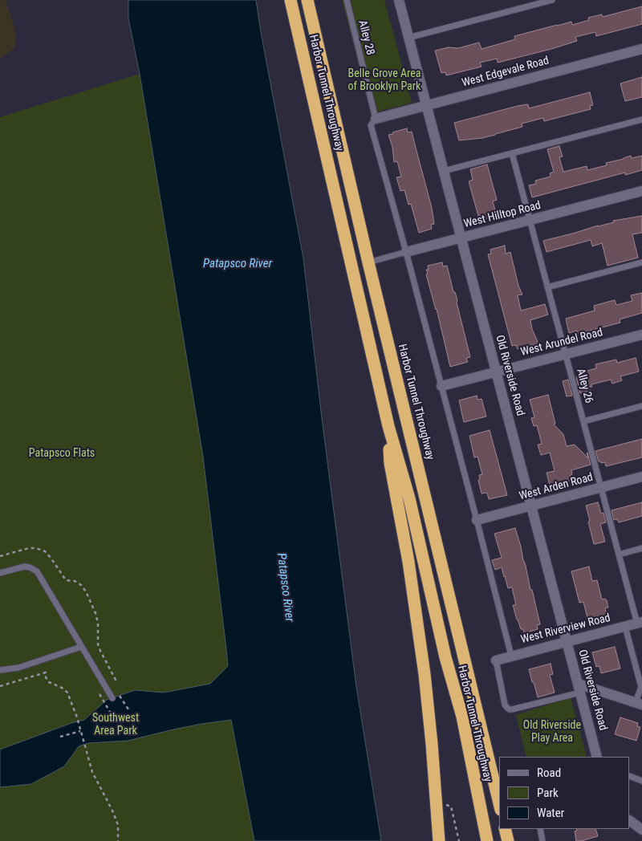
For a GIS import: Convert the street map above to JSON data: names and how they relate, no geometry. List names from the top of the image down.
{
  "streets": {
    "highway": ["Harbor Tunnel Throughway"],
    "street": [
      "West Edgevale Road",
      "West Hilltop Road",
      "West Arundel Road",
      "Old Riverside Road",
      "West Arden Road",
      "West Riverview Road"
    ],
    "lane": ["Alley 28", "Alley 26"]
  },
  "crossings": [
    ["Alley 28", "West Edgevale Road"],
    ["Alley 28", "West Hilltop Road"],
    ["Alley 28", "West Arundel Road"],
    ["Alley 28", "West Arden Road"],
    ["Alley 28", "West Riverview Road"],
    ["West Edgevale Road", "Old Riverside Road"],
    ["Harbor Tunnel Throughway", "West Hilltop Road"],
    ["West Hilltop Road", "Old Riverside Road"],
    ["West Hilltop Road", "Alley 26"],
    ["West Arundel Road", "Old Riverside Road"],
    ["West Arundel Road", "Alley 26"],
    ["Old Riverside Road", "West Arden Road"],
    ["Old Riverside Road", "West Riverview Road"],
    ["Alley 26", "West Arden Road"],
    ["Alley 26", "West Riverview Road"]
  ],
  "water": ["Patapsco River"],
  "parks": [
    "Belle Grove Area of Brooklyn Park",
    "Patapsco Flats",
    "Southwest Area Park",
    "Old Riverside Play Area"
  ],
  "legend": ["Road", "Park", "Water"]
}
